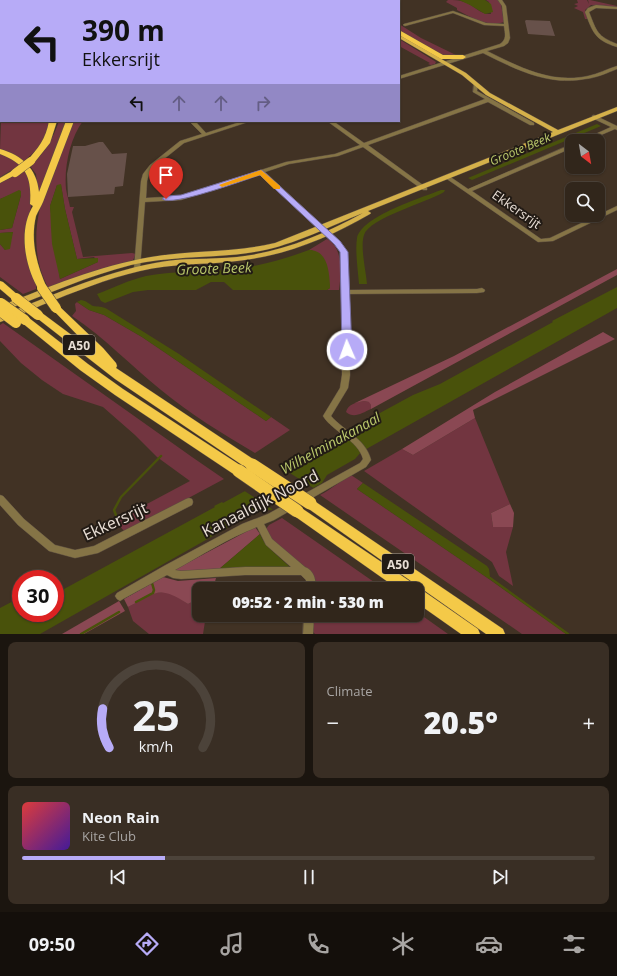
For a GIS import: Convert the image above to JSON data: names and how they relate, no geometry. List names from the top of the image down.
{
  "streets": {
    "highway": ["A50"],
    "street": ["Ekkersrijt", "Kanaaldijk Noord"]
  },
  "water": ["Groote Beek", "Wilhelminakanaal"],
  "north": "bottom right",
  "page": {
    "turn": ["390 m", "Ekkersrijt"],
    "limit": "30",
    "trip": "09:52 · 2 min · 530 m",
    "tile": "Climate",
    "heat": ["−", "20.5°", "+"],
    "song": ["Neon Rain", "Kite Club"],
    "tabs": "09:50",
    "gauge": ["25", "km/h"]
  }
}
